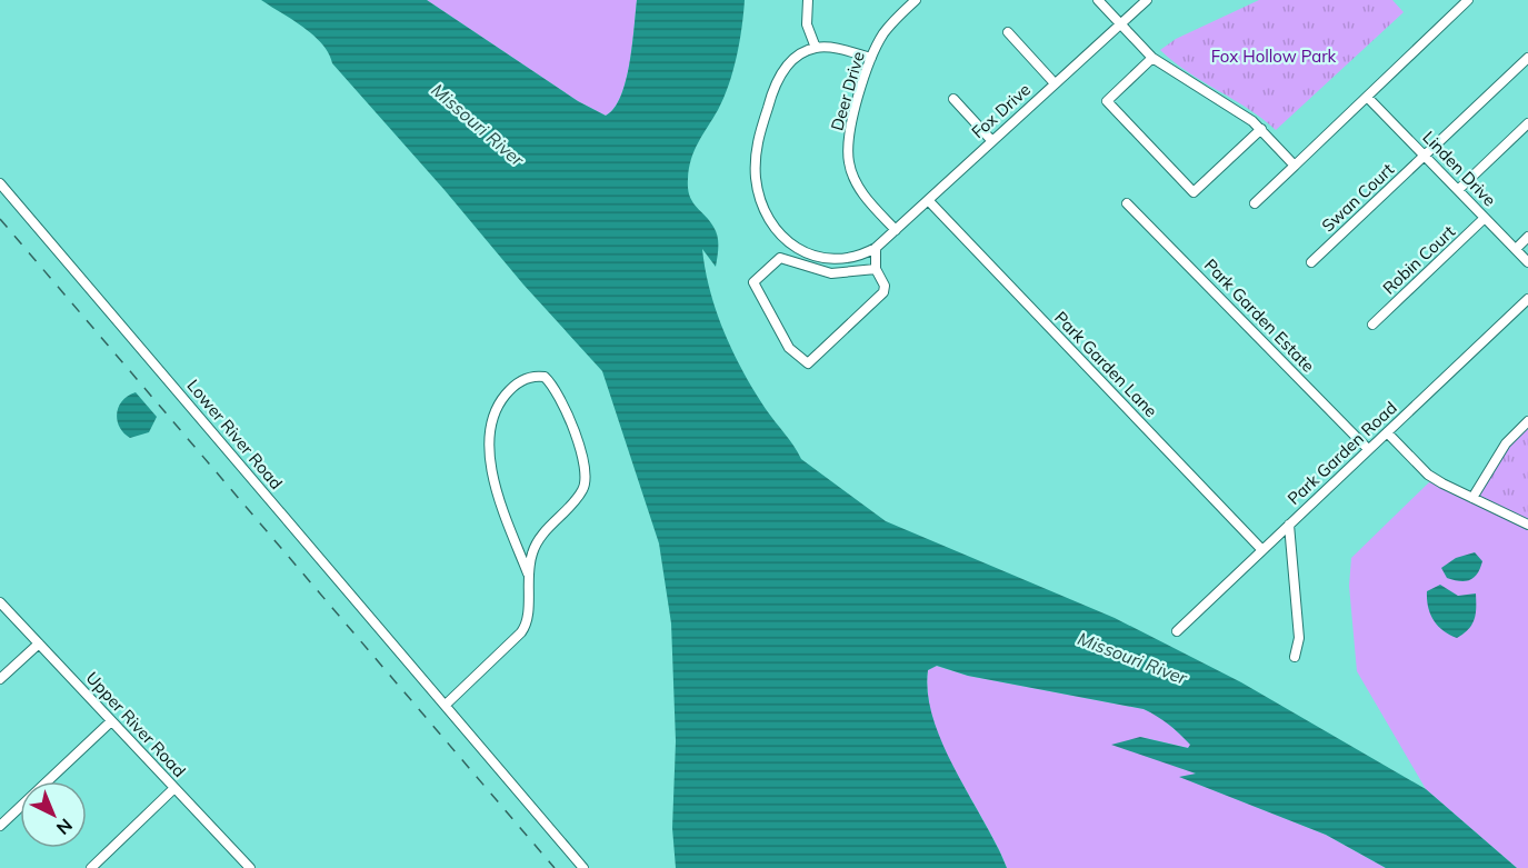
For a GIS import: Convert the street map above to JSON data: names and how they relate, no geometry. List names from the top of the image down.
{
  "streets": {
    "street": [
      "Deer Drive",
      "Fox Drive",
      "Linden Drive",
      "Swan Court",
      "Robin Court",
      "Park Garden Estate",
      "Park Garden Lane",
      "Lower River Road",
      "Park Garden Road",
      "Upper River Road"
    ]
  },
  "crossings": [
    ["Deer Drive", "Fox Drive"],
    ["Fox Drive", "Park Garden Lane"],
    ["Linden Drive", "Swan Court"],
    ["Linden Drive", "Robin Court"],
    ["Park Garden Estate", "Park Garden Road"],
    ["Park Garden Lane", "Park Garden Road"]
  ],
  "water": ["Missouri River"],
  "parks": ["Fox Hollow Park"],
  "north": "bottom right"
}
